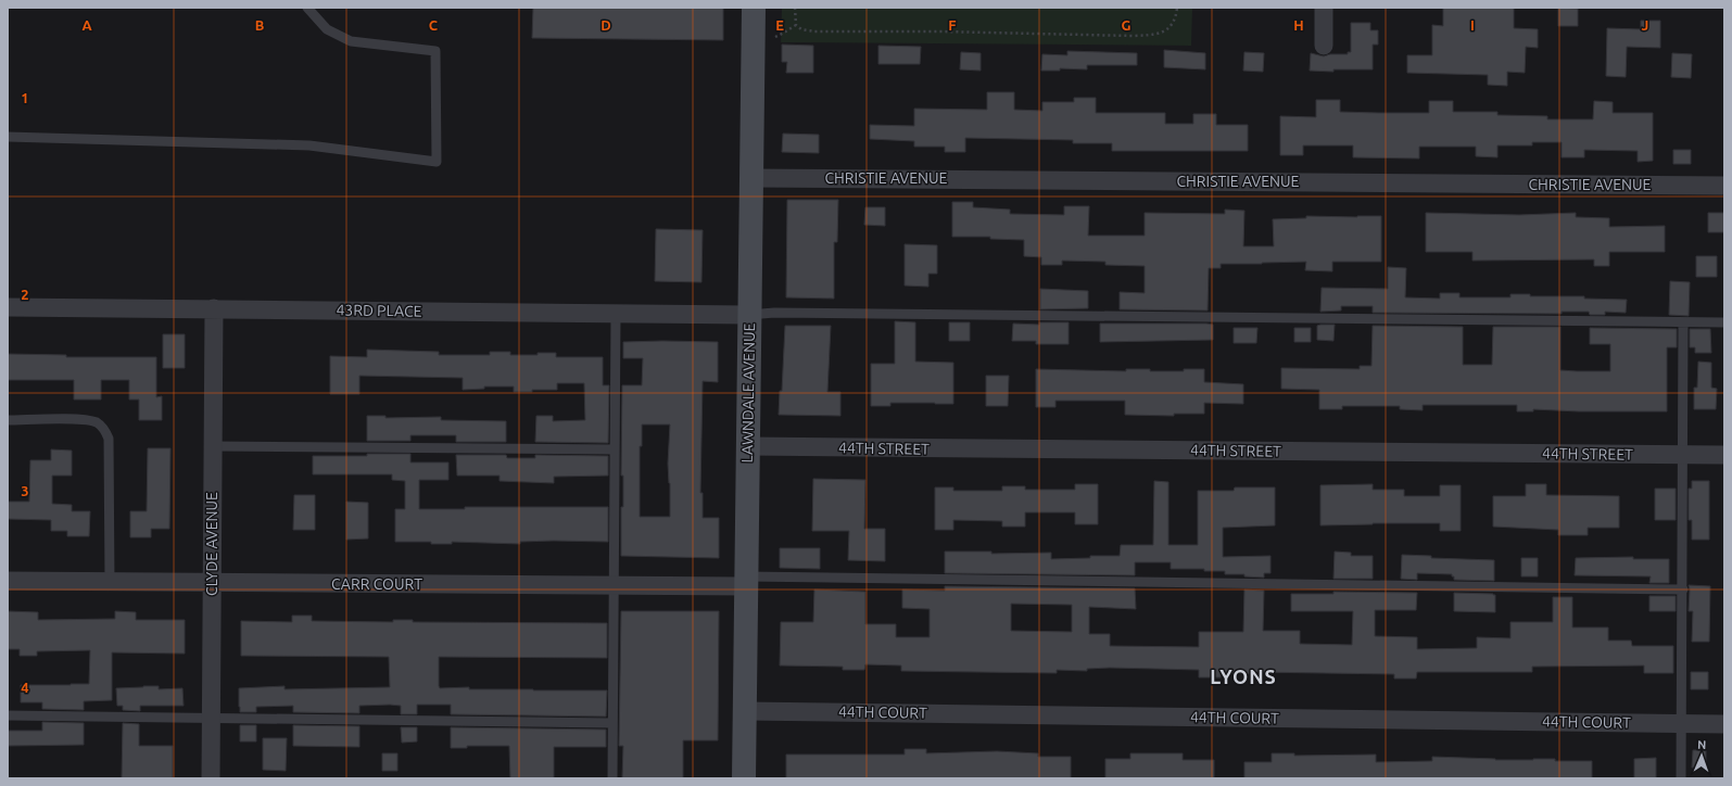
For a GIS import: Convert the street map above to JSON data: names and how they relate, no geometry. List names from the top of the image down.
{
  "streets": {
    "street": [
      "CHRISTIE AVENUE",
      "43RD PLACE",
      "LAWNDALE AVENUE",
      "44TH STREET",
      "CLYDE AVENUE",
      "CARR COURT",
      "44TH COURT"
    ]
  },
  "crossings": [
    ["CHRISTIE AVENUE", "LAWNDALE AVENUE"],
    ["43RD PLACE", "LAWNDALE AVENUE"],
    ["43RD PLACE", "CLYDE AVENUE"],
    ["LAWNDALE AVENUE", "44TH STREET"],
    ["LAWNDALE AVENUE", "CARR COURT"],
    ["LAWNDALE AVENUE", "44TH COURT"],
    ["CLYDE AVENUE", "CARR COURT"]
  ],
  "districts": ["LYONS"],
  "north": "top",
  "grid": {
    "columns": [
      "A",
      "B",
      "C",
      "D",
      "E",
      "F",
      "G",
      "H",
      "I",
      "J"
    ],
    "rows": [
      "1",
      "2",
      "3",
      "4"
    ]
  }
}
